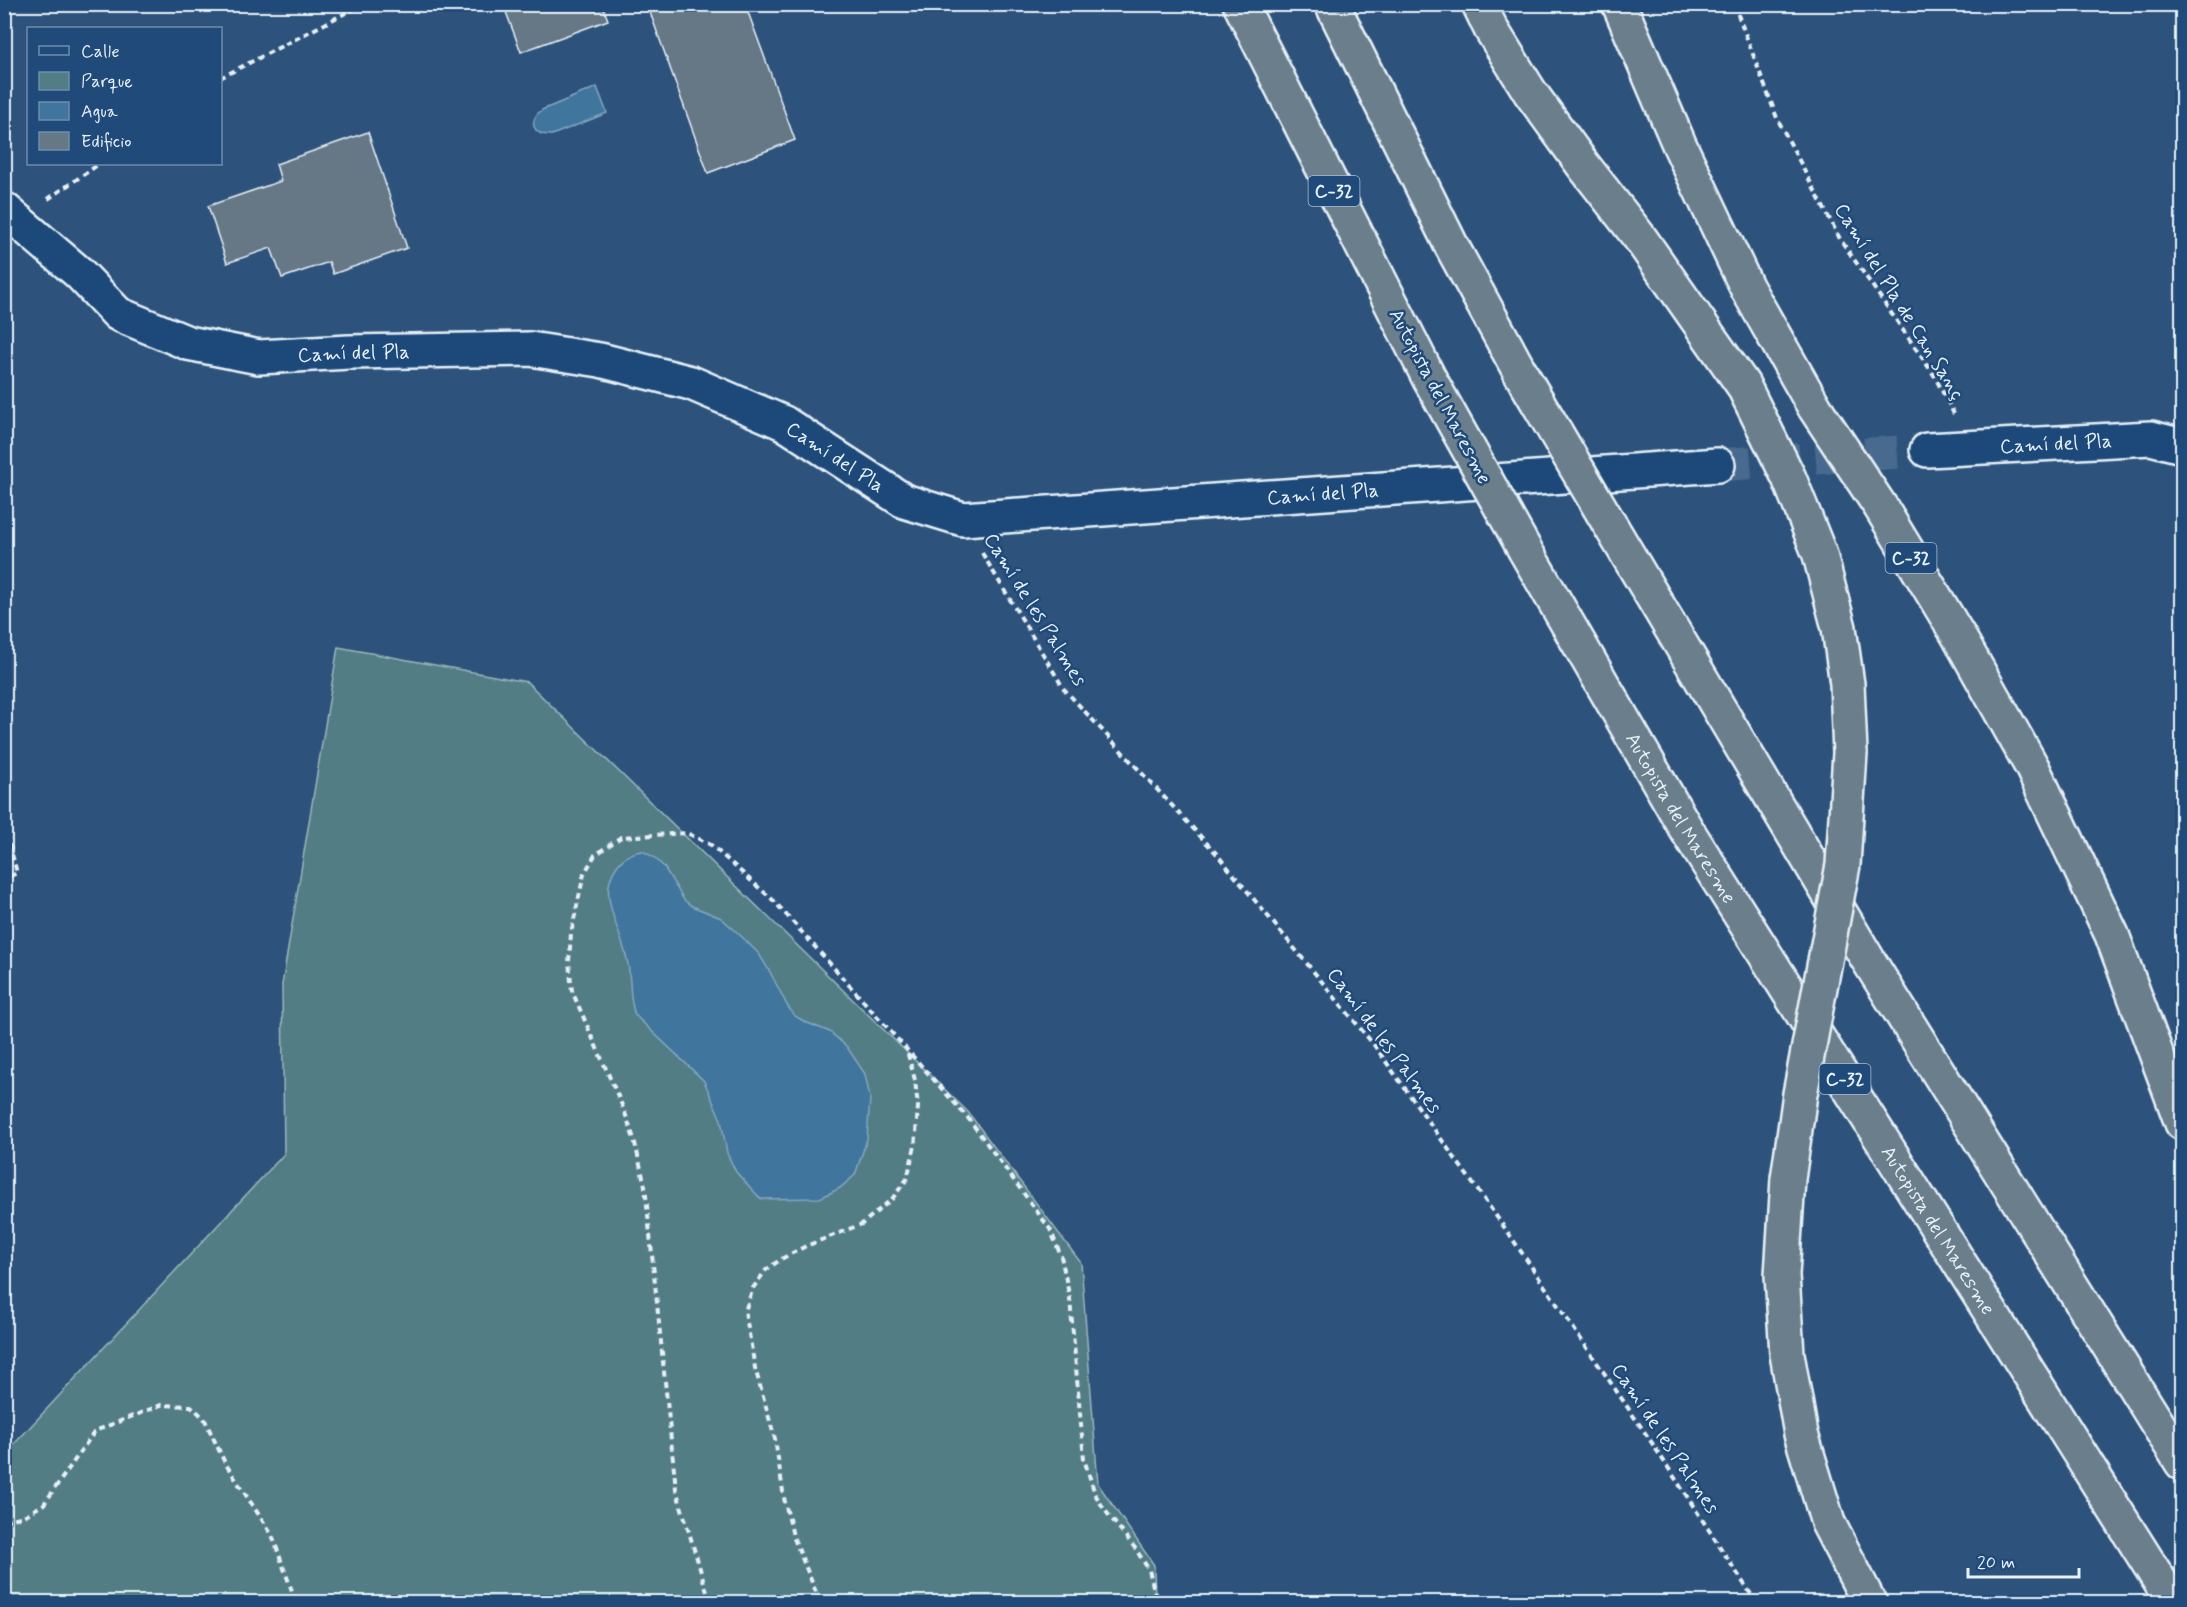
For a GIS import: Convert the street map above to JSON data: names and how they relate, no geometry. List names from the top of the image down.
{
  "streets": {
    "highway": ["C-32", "Autopista del Maresme"],
    "street": ["Camí del Pla"],
    "path": ["Camí del Pla de Can Sanç", "Camí de les Palmes"]
  },
  "crossings": [
    ["Camí del Pla de Can Sanç", "Camí del Pla"],
    ["Camí del Pla", "Camí de les Palmes"]
  ],
  "legend": [
    "Calle",
    "Parque",
    "Agua",
    "Edificio"
  ],
  "scale_bar": "20 m"
}
